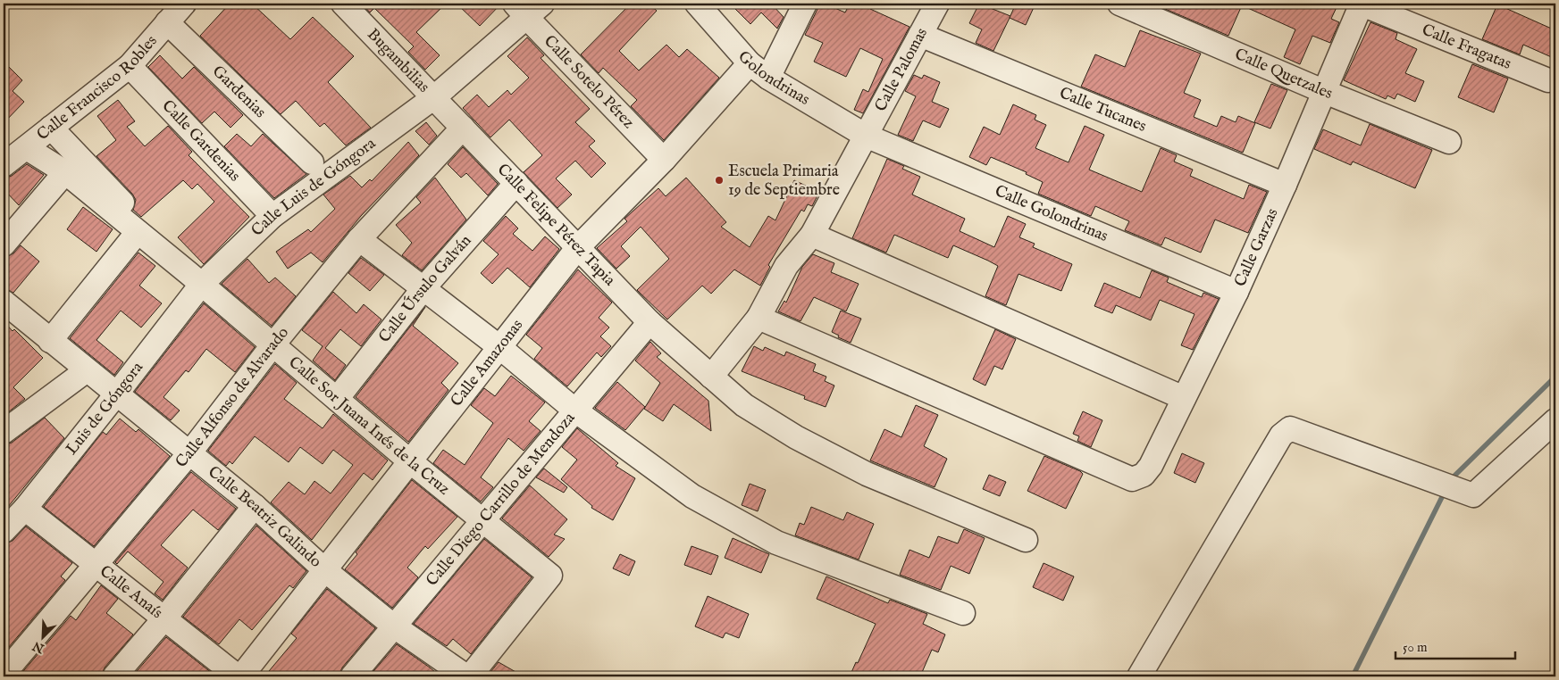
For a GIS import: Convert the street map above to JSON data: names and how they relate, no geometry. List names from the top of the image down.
{
  "streets": {
    "street": [
      "Calle Fragatas",
      "Bugambilias",
      "Calle Palomas",
      "Calle Quetzales",
      "Golondrinas",
      "Calle Sotelo Pérez",
      "Calle Francisco Robles",
      "Gardenias",
      "Calle Tucanes",
      "Calle Gardenias",
      "Calle Luis de Góngora",
      "Calle Golondrinas",
      "Calle Felipe Pérez Tapia",
      "Calle Garzas",
      "Calle Úrsulo Galván",
      "Calle Amazonas",
      "Calle Alfonso de Alvarado",
      "Luis de Góngora",
      "Calle Sor Juana Inés de la Cruz",
      "Calle Diego Carrillo de Mendoza",
      "Calle Beatriz Galindo",
      "Calle Anaís"
    ]
  },
  "crossings": [
    ["Calle Fragatas", "Calle Garzas"],
    ["Bugambilias", "Calle Luis de Góngora"],
    ["Bugambilias", "Calle Felipe Pérez Tapia"],
    ["Bugambilias", "Calle Alfonso de Alvarado"],
    ["Calle Palomas", "Golondrinas"],
    ["Calle Palomas", "Calle Tucanes"],
    ["Calle Palomas", "Calle Golondrinas"],
    ["Calle Palomas", "Calle Felipe Pérez Tapia"],
    ["Calle Palomas", "Calle Garzas"],
    ["Calle Quetzales", "Calle Garzas"],
    ["Golondrinas", "Calle Golondrinas"],
    ["Golondrinas", "Calle Amazonas"],
    ["Calle Sotelo Pérez", "Calle Luis de Góngora"],
    ["Calle Sotelo Pérez", "Calle Amazonas"],
    ["Calle Francisco Robles", "Gardenias"],
    ["Calle Francisco Robles", "Calle Gardenias"],
    ["Calle Francisco Robles", "Calle Sor Juana Inés de la Cruz"],
    ["Calle Tucanes", "Calle Garzas"],
    ["Calle Gardenias", "Calle Luis de Góngora"],
    ["Calle Luis de Góngora", "Luis de Góngora"],
    ["Calle Luis de Góngora", "Calle Sor Juana Inés de la Cruz"],
    ["Calle Golondrinas", "Calle Garzas"],
    ["Calle Felipe Pérez Tapia", "Calle Úrsulo Galván"],
    ["Calle Felipe Pérez Tapia", "Calle Amazonas"],
    ["Calle Felipe Pérez Tapia", "Calle Alfonso de Alvarado"],
    ["Calle Felipe Pérez Tapia", "Calle Diego Carrillo de Mendoza"],
    ["Calle Úrsulo Galván", "Calle Sor Juana Inés de la Cruz"],
    ["Calle Amazonas", "Calle Sor Juana Inés de la Cruz"],
    ["Calle Amazonas", "Calle Beatriz Galindo"],
    ["Calle Alfonso de Alvarado", "Calle Sor Juana Inés de la Cruz"],
    ["Calle Alfonso de Alvarado", "Calle Beatriz Galindo"],
    ["Calle Alfonso de Alvarado", "Calle Anaís"],
    ["Luis de Góngora", "Calle Sor Juana Inés de la Cruz"],
    ["Luis de Góngora", "Calle Beatriz Galindo"],
    ["Luis de Góngora", "Calle Anaís"],
    ["Calle Sor Juana Inés de la Cruz", "Calle Diego Carrillo de Mendoza"],
    ["Calle Diego Carrillo de Mendoza", "Calle Beatriz Galindo"]
  ],
  "places": ["Escuela Primaria 19 de Septiembre"],
  "scale_bar": "50 m",
  "north": "bottom left"
}
